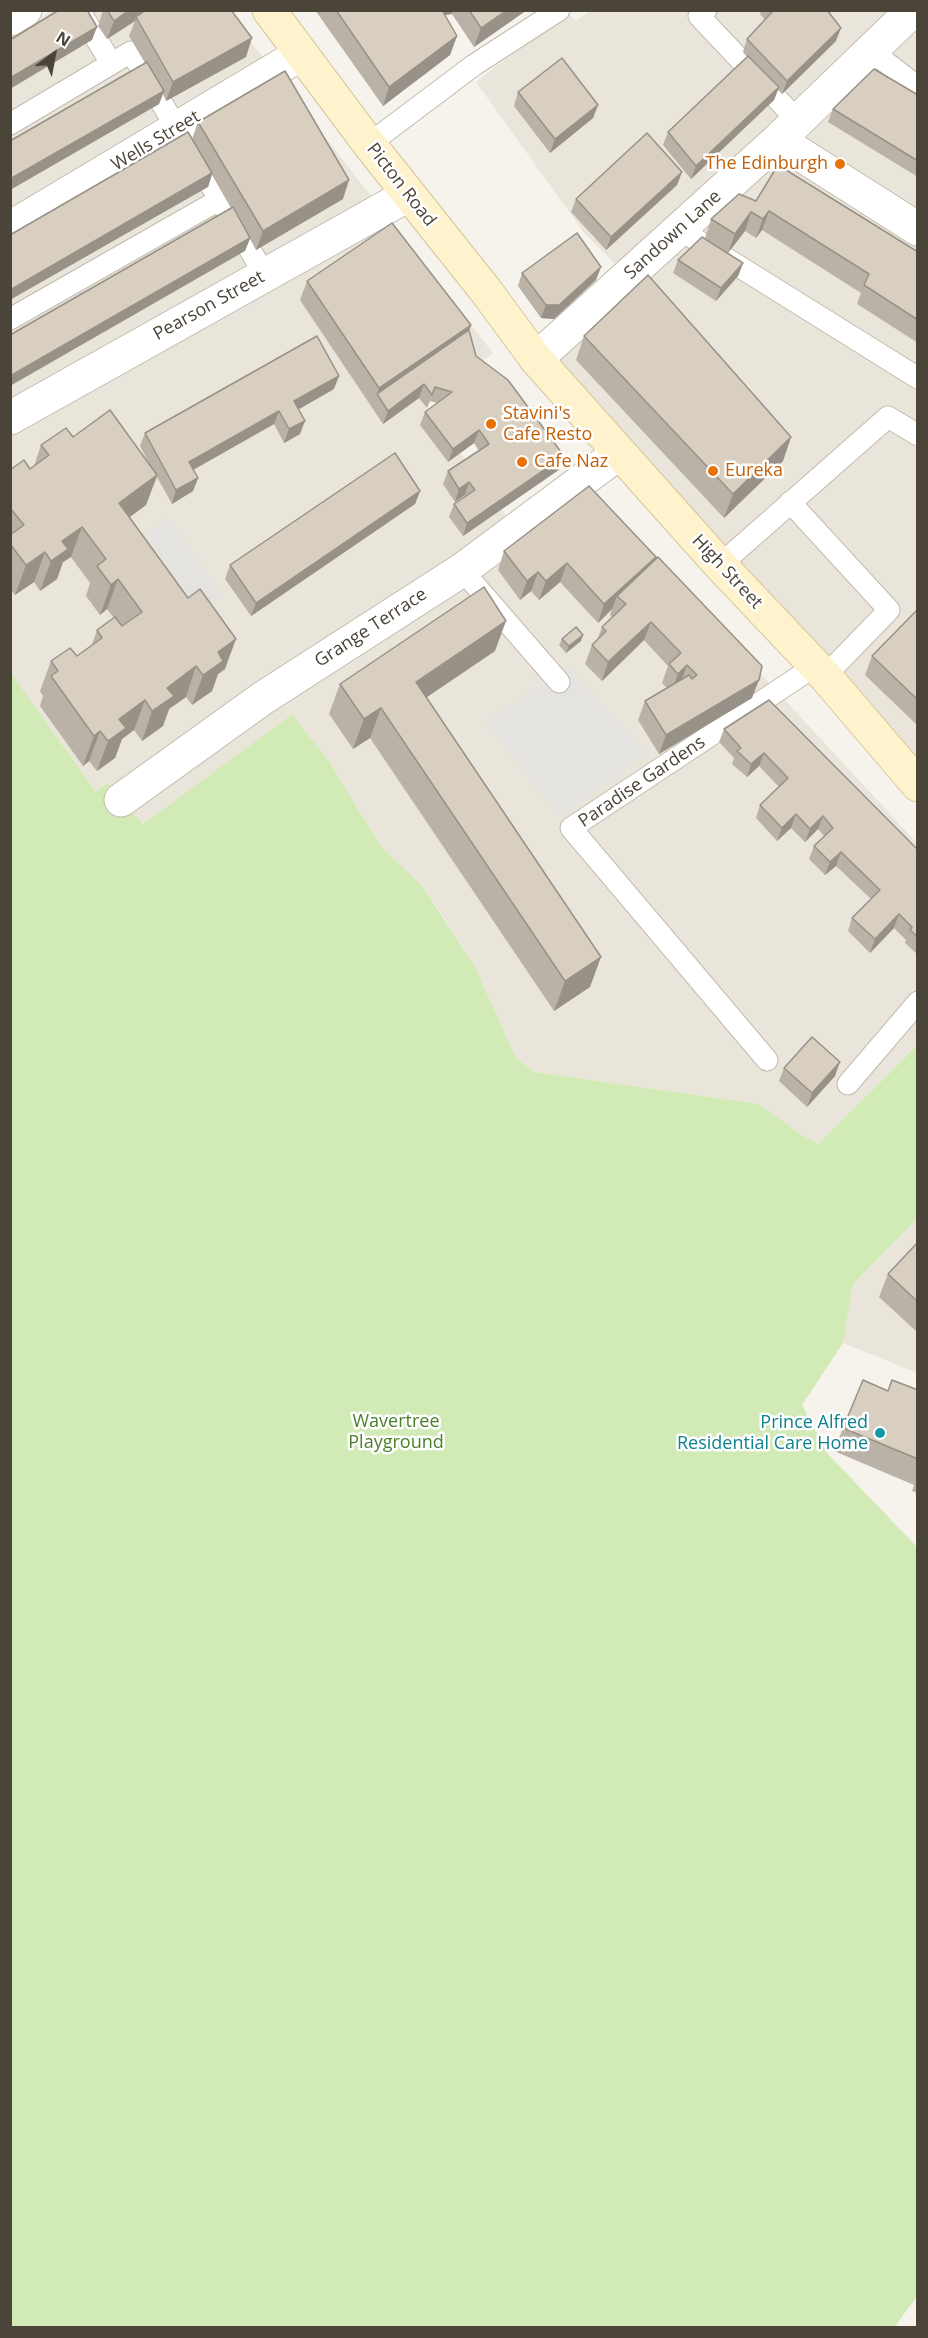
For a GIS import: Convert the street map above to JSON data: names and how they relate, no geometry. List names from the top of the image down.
{
  "streets": {
    "main road": ["Picton Road", "High Street"],
    "street": [
      "Wells Street",
      "Sandown Lane",
      "Pearson Street",
      "Grange Terrace"
    ],
    "lane": ["Paradise Gardens"]
  },
  "crossings": [
    ["Wells Street", "Picton Road"],
    ["Picton Road", "Sandown Lane"],
    ["Picton Road", "Pearson Street"],
    ["Picton Road", "High Street"],
    ["Sandown Lane", "High Street"],
    ["High Street", "Grange Terrace"],
    ["High Street", "Paradise Gardens"]
  ],
  "parks": ["Wavertree Playground"],
  "places": [
    "The Edinburgh",
    "Stavini's Cafe Resto",
    "Cafe Naz",
    "Eureka",
    "Prince Alfred Residential Care Home"
  ],
  "north": "top right"
}
